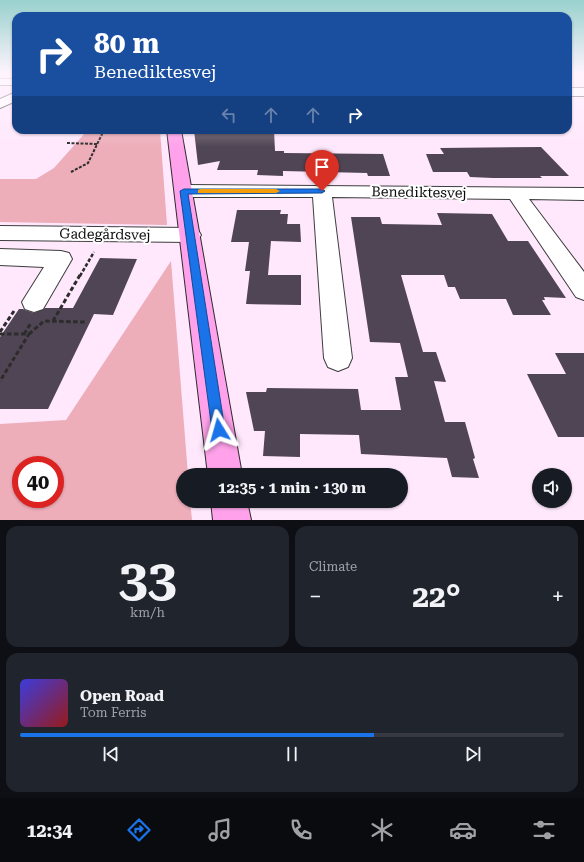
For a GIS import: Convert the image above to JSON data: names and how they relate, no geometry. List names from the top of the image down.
{
  "streets": {
    "street": ["Benediktesvej", "Gadegårdsvej"]
  },
  "page": {
    "turn": ["80 m", "Benediktesvej"],
    "limit": "40",
    "trip": "12:35 · 1 min · 130 m",
    "tile": [
      ["33", "km/h"],
      "Climate"
    ],
    "heat": ["−", "22°", "+"],
    "song": ["Open Road", "Tom Ferris"],
    "tabs": "12:34"
  }
}
